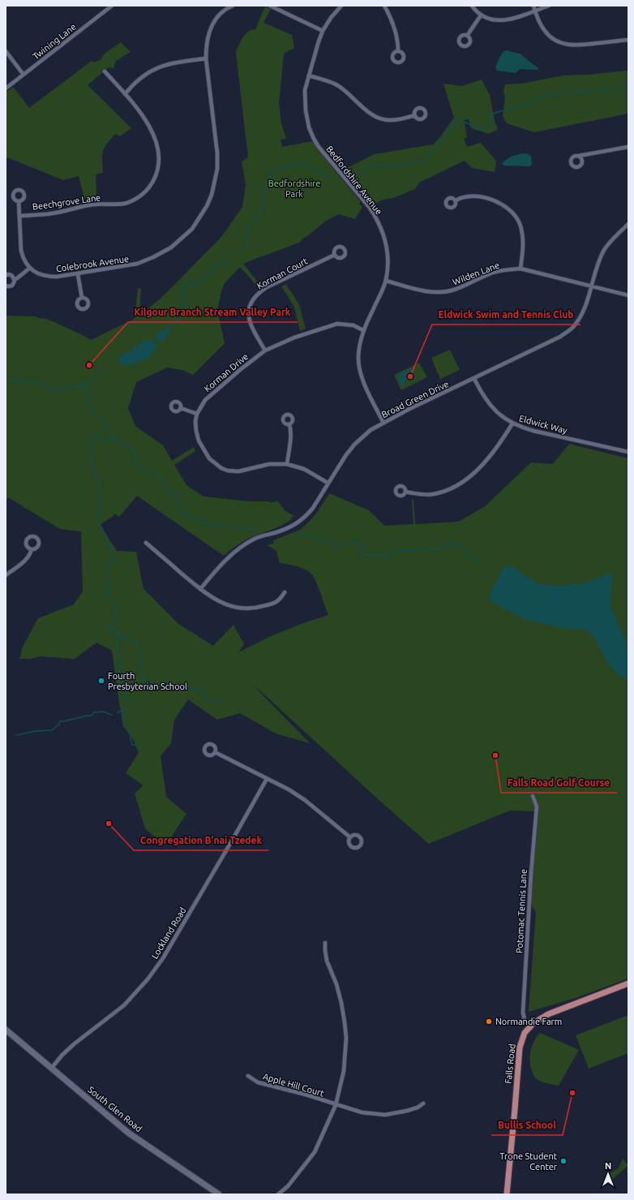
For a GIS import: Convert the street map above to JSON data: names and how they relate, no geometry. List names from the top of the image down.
{
  "streets": {
    "main road": ["Falls Road", "South Glen Road"],
    "street": [
      "Twining Lane",
      "Bedfordshire Avenue",
      "Beechgrove Lane",
      "Colebrook Avenue",
      "Korman Court",
      "Wilden Lane",
      "Korman Drive",
      "Broad Green Drive",
      "Eldwick Way",
      "Potomac Tennis Lane",
      "Lockland Road",
      "Apple Hill Court"
    ]
  },
  "crossings": [
    ["Bedfordshire Avenue", "Wilden Lane"],
    ["Bedfordshire Avenue", "Korman Drive"],
    ["Bedfordshire Avenue", "Broad Green Drive"],
    ["Beechgrove Lane", "Colebrook Avenue"],
    ["Korman Court", "Korman Drive"],
    ["Wilden Lane", "Broad Green Drive"],
    ["Korman Drive", "Broad Green Drive"],
    ["Broad Green Drive", "Eldwick Way"],
    ["Potomac Tennis Lane", "Falls Road"],
    ["Lockland Road", "South Glen Road"]
  ],
  "parks": ["Bedfordshire Park"],
  "places": [
    "Kilgour Branch Stream Valley Park",
    "Eldwick Swim and Tennis Club",
    "Fourth Presbyterian School",
    "Falls Road Golf Course",
    "Congregation B'nai Tzedek",
    "Normandie Farm",
    "Bullis School",
    "Trone Student Center"
  ],
  "north": "top"
}
